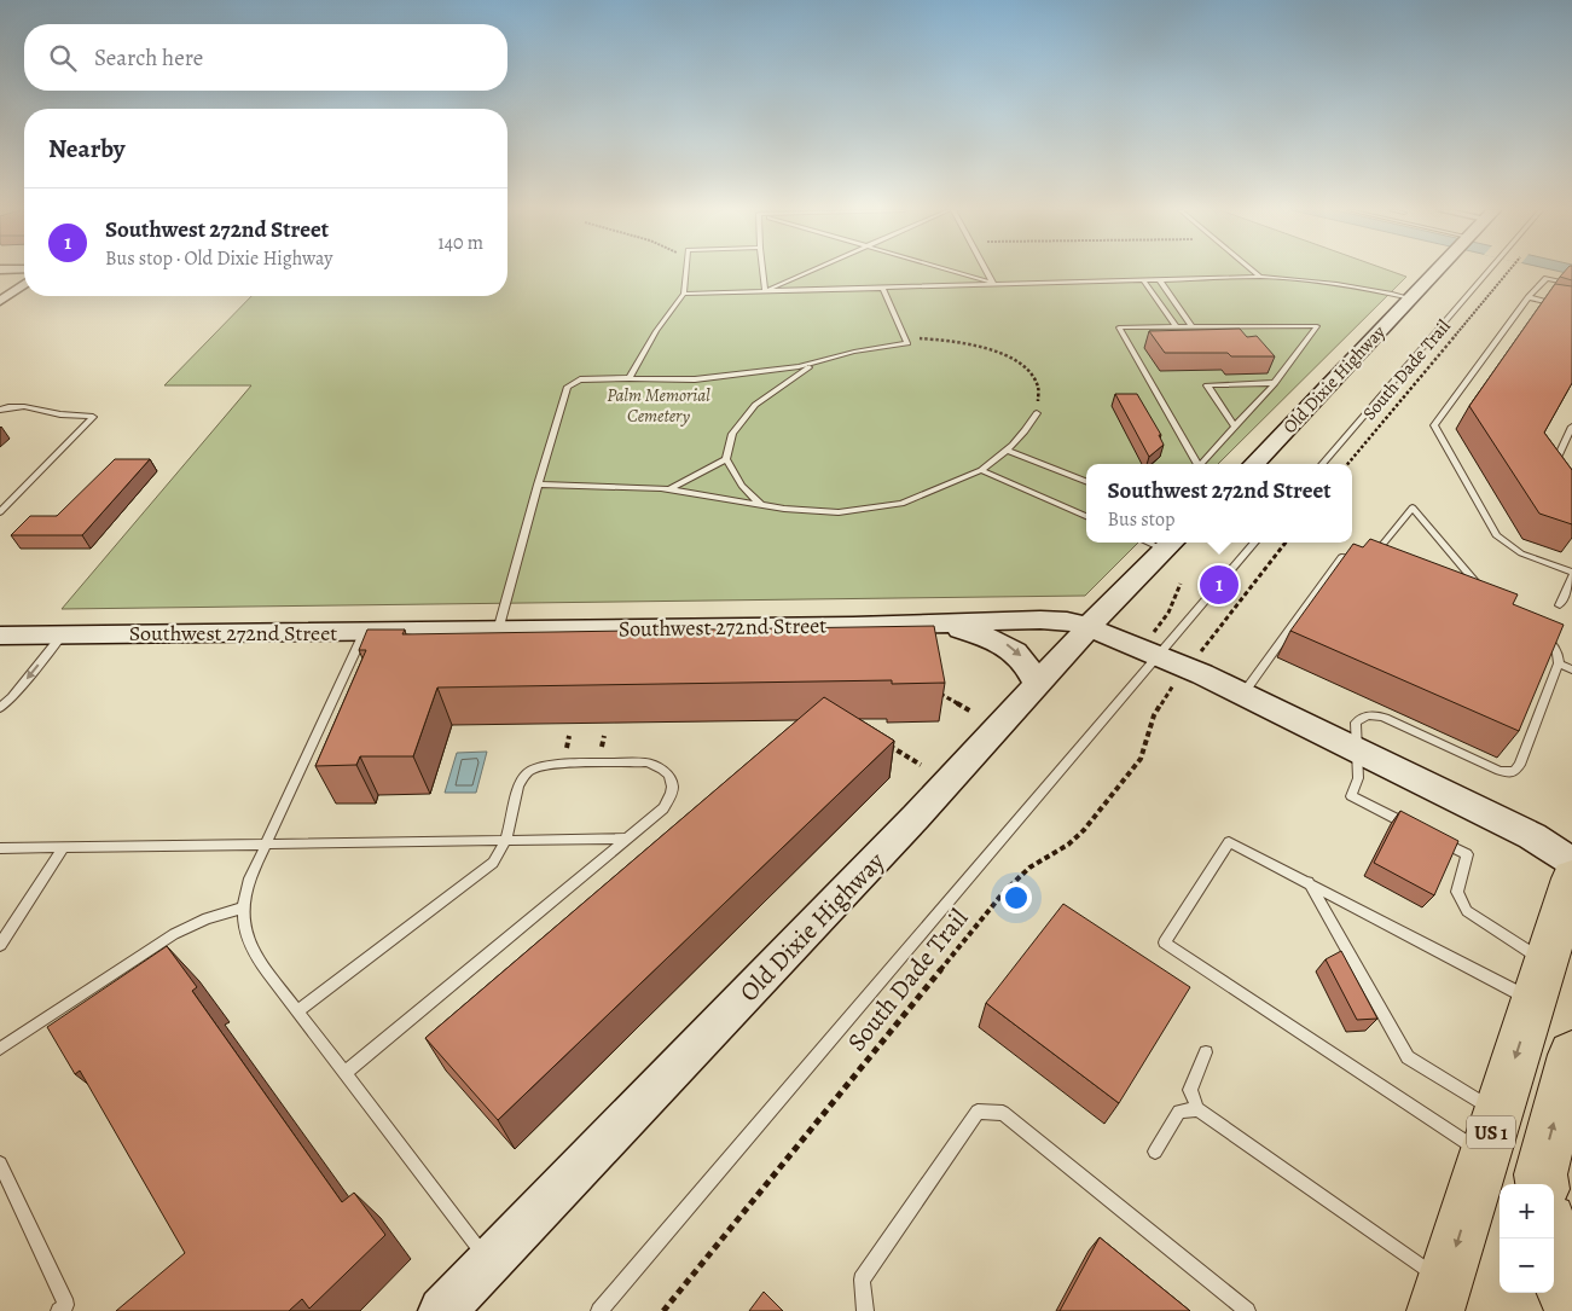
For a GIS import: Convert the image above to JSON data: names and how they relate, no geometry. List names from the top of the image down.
{
  "streets": {
    "highway": ["US 1"],
    "street": ["Old Dixie Highway", "Southwest 272nd Street"],
    "path": ["South Dade Trail"]
  },
  "crossings": [
    ["Old Dixie Highway", "Southwest 272nd Street"]
  ],
  "parks": ["Palm Memorial Cemetery"],
  "page": {
    "search": "Search here",
    "heading": "Nearby",
    "list": [
      {
        "mark": "1",
        "name": "Southwest 272nd Street",
        "note": "Bus stop · Old Dixie Highway",
        "value": "140 m"
      }
    ],
    "popup": ["Southwest 272nd Street", "Bus stop"],
    "pins": "1",
    "map_buttons": ["+", "−"]
  }
}
